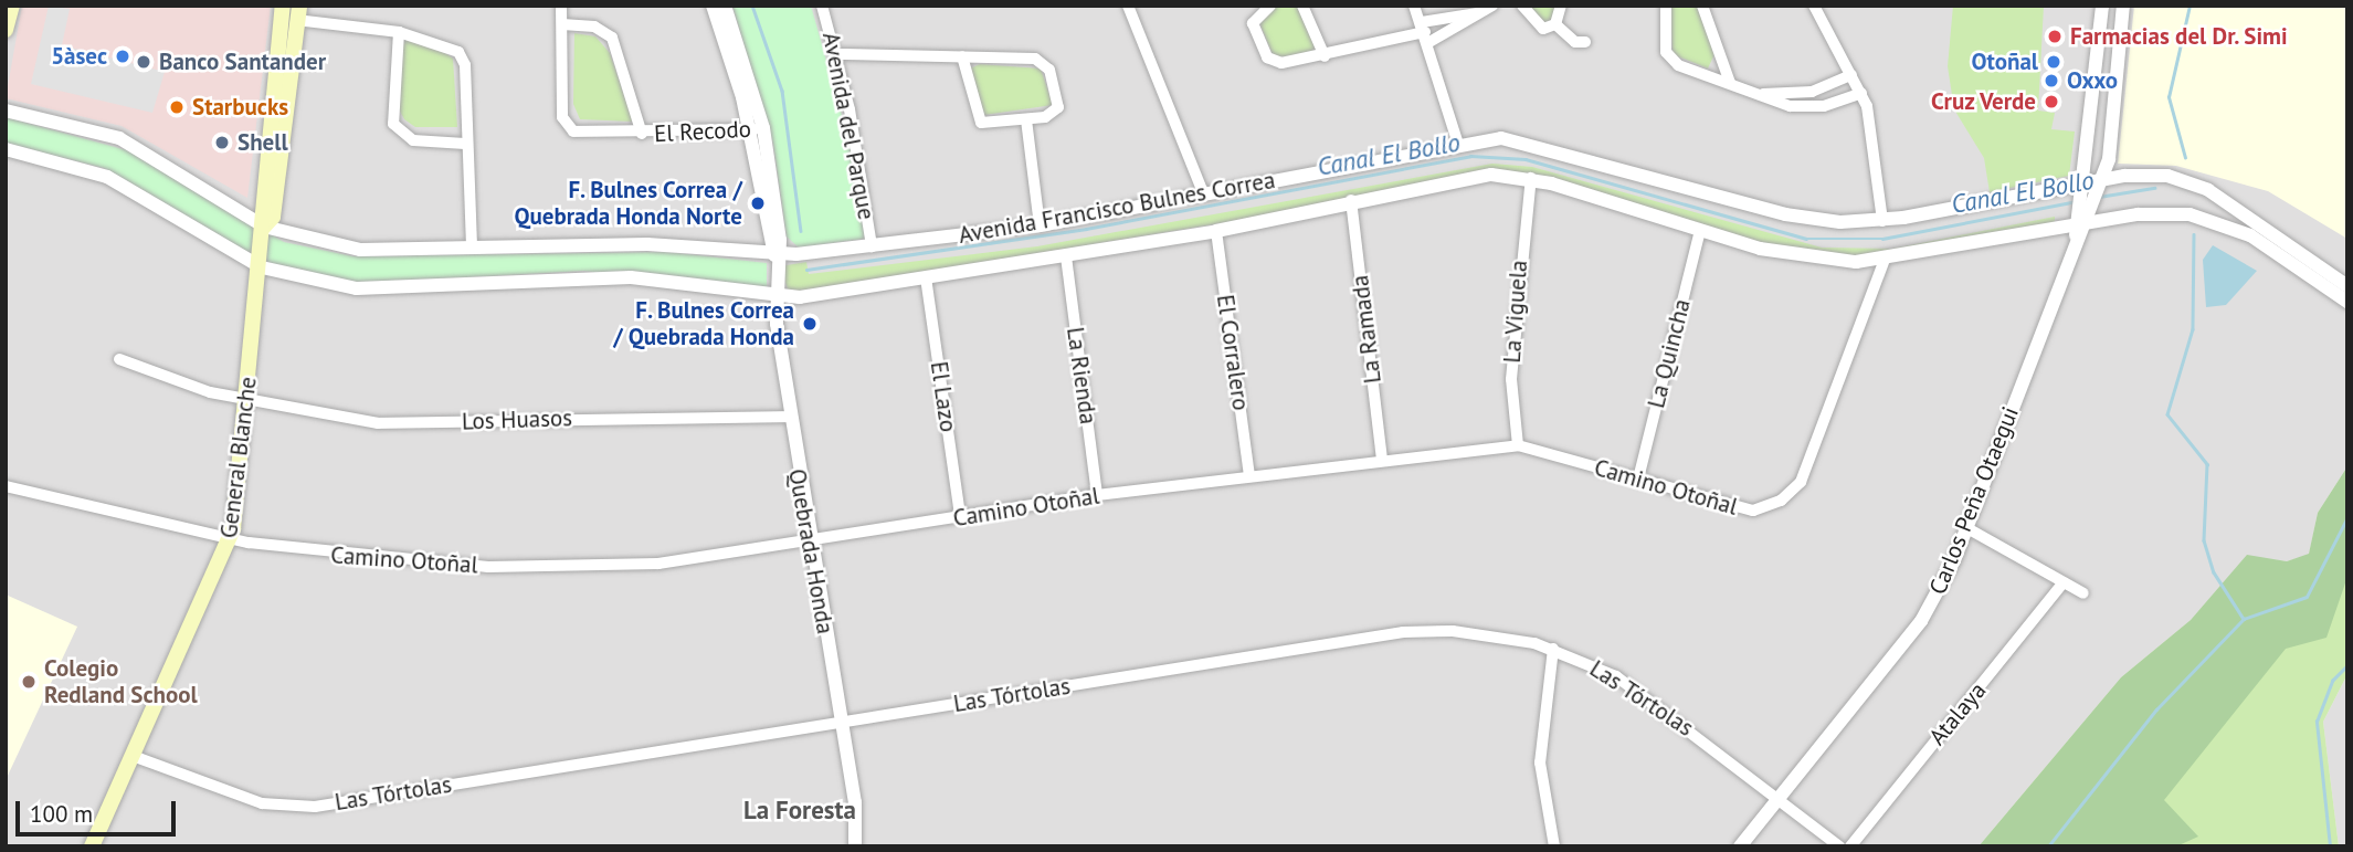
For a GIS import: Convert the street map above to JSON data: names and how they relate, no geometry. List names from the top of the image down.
{
  "streets": {
    "main road": ["General Blanche"],
    "street": [
      "Avenida del Parque",
      "El Recodo",
      "Avenida Francisco Bulnes Correa",
      "La Viguela",
      "La Ramada",
      "El Corralero",
      "La Quincha",
      "La Rienda",
      "El Lazo",
      "Los Huasos",
      "Camino Otoñal",
      "Carlos Peña Otaegui",
      "Quebrada Honda",
      "Las Tórtolas",
      "Atalaya"
    ]
  },
  "crossings": [
    ["Avenida del Parque", "Avenida Francisco Bulnes Correa"],
    ["El Recodo", "Quebrada Honda"],
    ["Avenida Francisco Bulnes Correa", "La Viguela"],
    ["Avenida Francisco Bulnes Correa", "La Ramada"],
    ["Avenida Francisco Bulnes Correa", "El Corralero"],
    ["Avenida Francisco Bulnes Correa", "La Quincha"],
    ["Avenida Francisco Bulnes Correa", "La Rienda"],
    ["Avenida Francisco Bulnes Correa", "El Lazo"],
    ["Avenida Francisco Bulnes Correa", "General Blanche"],
    ["Avenida Francisco Bulnes Correa", "Camino Otoñal"],
    ["Avenida Francisco Bulnes Correa", "Carlos Peña Otaegui"],
    ["Avenida Francisco Bulnes Correa", "Quebrada Honda"],
    ["La Viguela", "Camino Otoñal"],
    ["La Ramada", "Camino Otoñal"],
    ["El Corralero", "Camino Otoñal"],
    ["La Quincha", "Camino Otoñal"],
    ["La Rienda", "Camino Otoñal"],
    ["El Lazo", "Camino Otoñal"],
    ["Los Huasos", "General Blanche"],
    ["Los Huasos", "Quebrada Honda"],
    ["General Blanche", "Camino Otoñal"],
    ["General Blanche", "Las Tórtolas"],
    ["Camino Otoñal", "Quebrada Honda"],
    ["Carlos Peña Otaegui", "Las Tórtolas"],
    ["Quebrada Honda", "Las Tórtolas"]
  ],
  "districts": ["La Foresta"],
  "water": ["Canal El Bollo"],
  "places": [
    "Farmacias del Dr. Simi",
    "5àsec",
    "Banco Santander",
    "Otoñal",
    "Oxxo",
    "Cruz Verde",
    "Starbucks",
    "Shell",
    "F. Bulnes Correa / Quebrada Honda Norte",
    "F. Bulnes Correa / Quebrada Honda",
    "Colegio Redland School"
  ],
  "scale_bar": "100 m"
}
